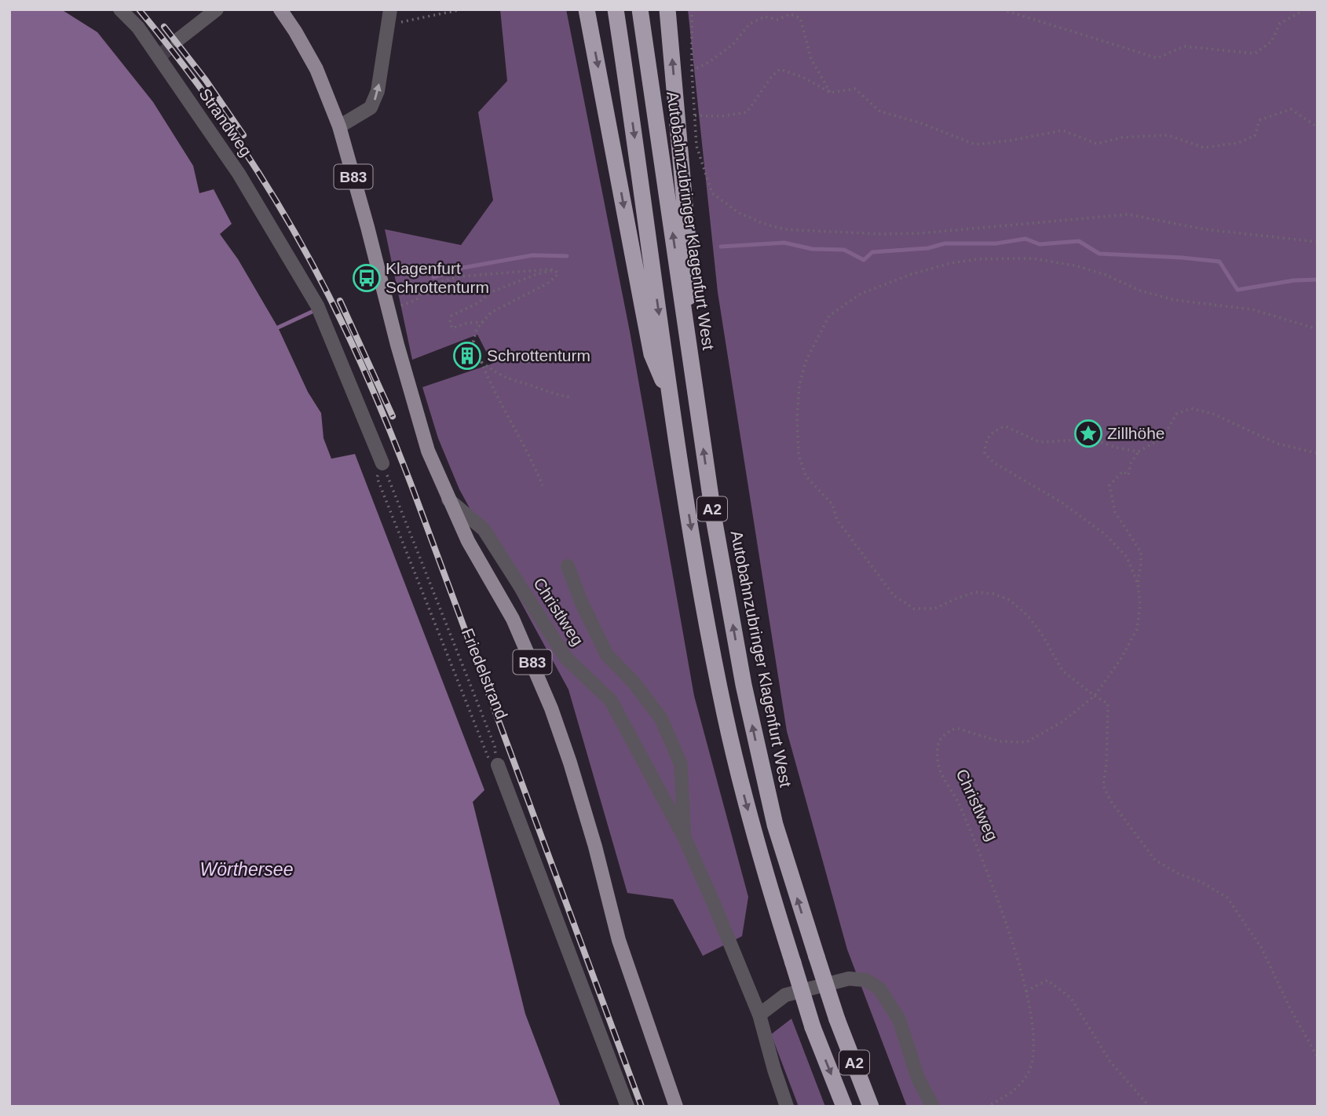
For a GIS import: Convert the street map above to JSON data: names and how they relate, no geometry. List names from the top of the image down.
{
  "streets": {
    "highway": ["Autobahnzubringer Klagenfurt West", "A2"],
    "main road": ["B83"],
    "street": ["Strandweg", "Christlweg"],
    "path": ["Friedelstrand"]
  },
  "crossings": [
    ["Strandweg", "Friedelstrand"],
    ["B83", "Christlweg"]
  ],
  "water": ["Wörthersee"],
  "places": {
    "bus stop": ["Klagenfurt Schrottenturm"],
    "building": ["Schrottenturm"],
    "place": ["Zillhöhe"]
  }
}
